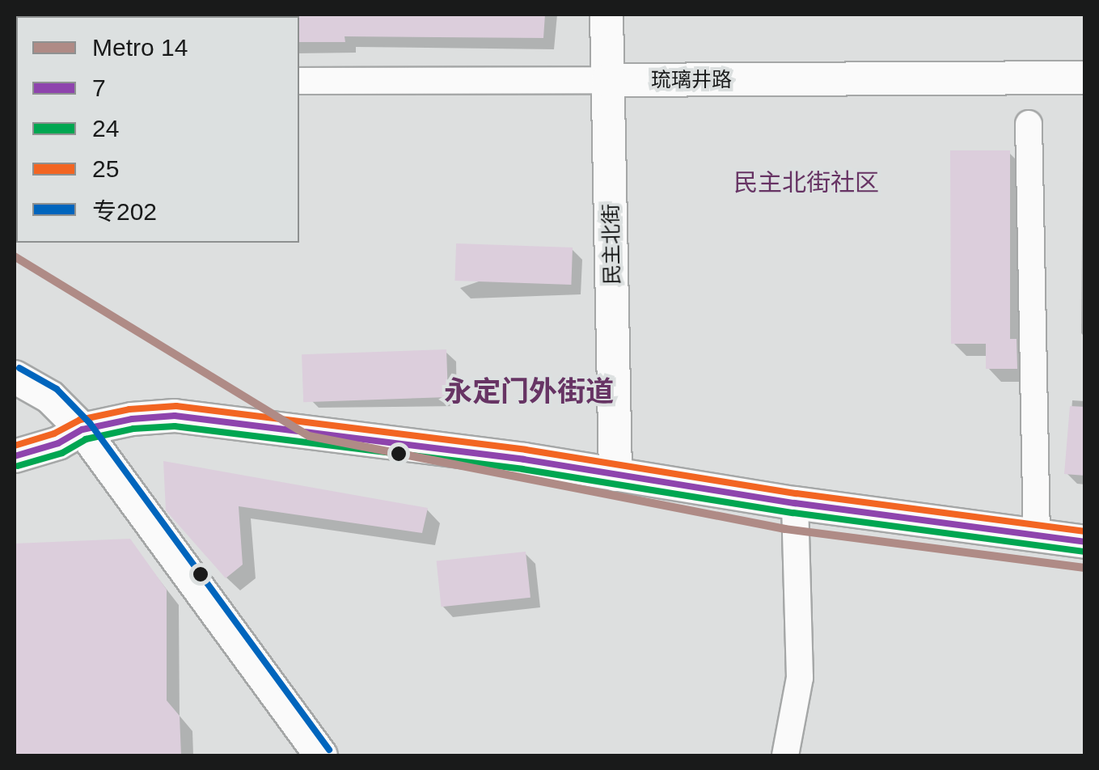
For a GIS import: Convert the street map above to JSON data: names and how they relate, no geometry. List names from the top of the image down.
{
  "streets": {
    "street": ["琉璃井路", "民主北街"]
  },
  "crossings": [
    ["琉璃井路", "民主北街"]
  ],
  "districts": ["民主北街社区", "永定门外街道"],
  "lines": [
    "metro line 14",
    "transit line 专202",
    "transit line 25",
    "transit line 7",
    "transit line 24"
  ],
  "legend": [
    "Metro 14",
    "7",
    "24",
    "25",
    "专202"
  ]
}
